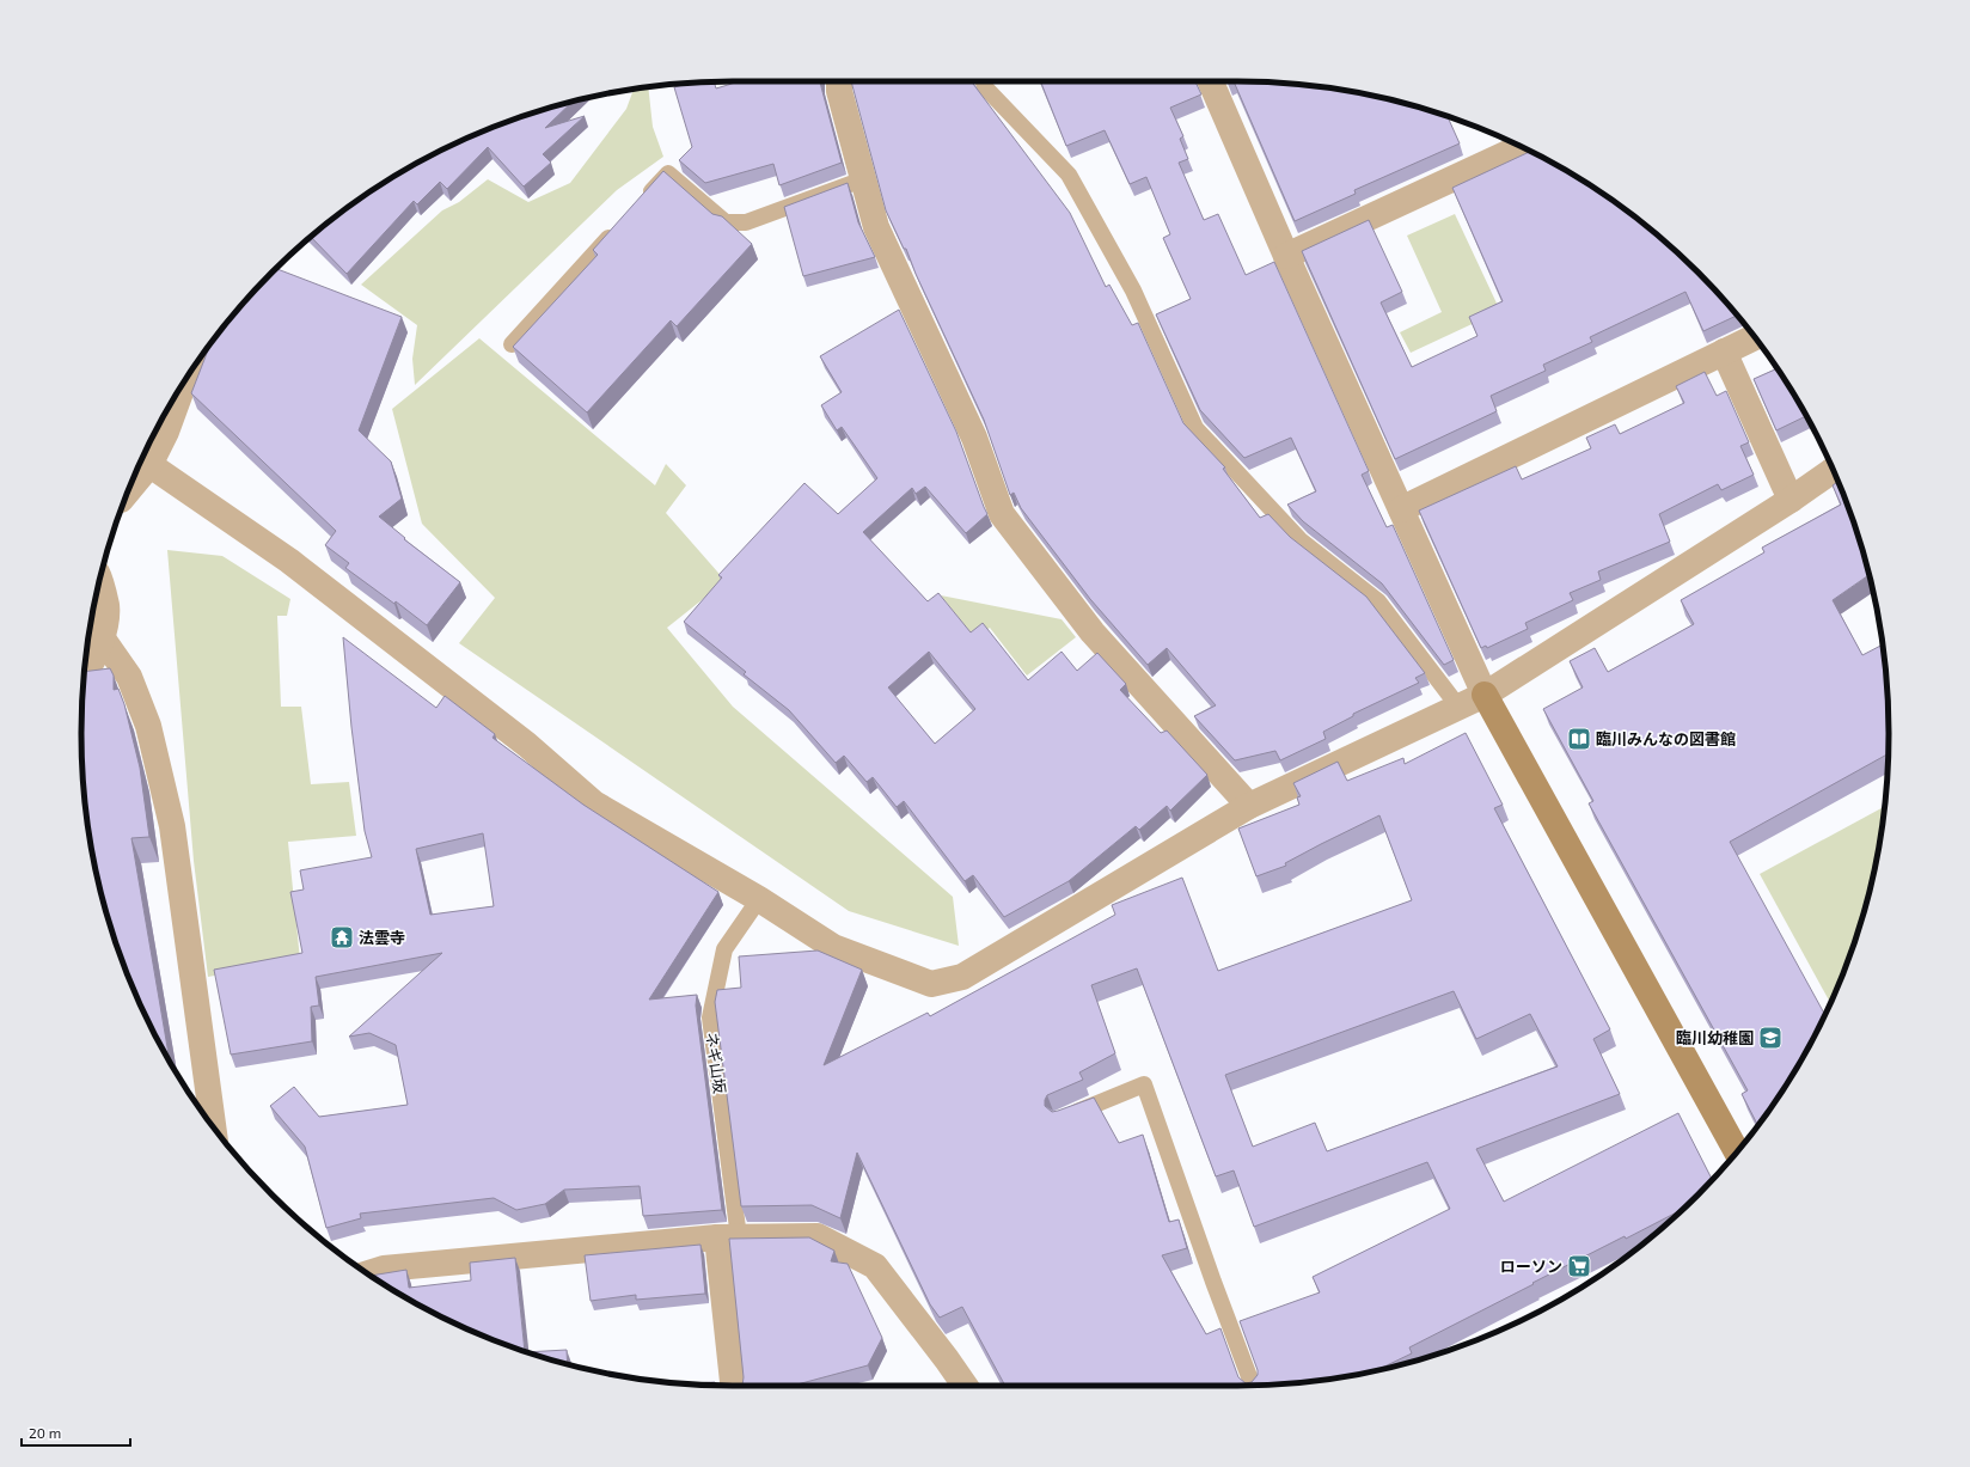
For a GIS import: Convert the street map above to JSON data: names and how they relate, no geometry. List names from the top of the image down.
{
  "streets": {
    "lane": ["ネギ山坂"]
  },
  "places": {
    "library": ["臨川みんなの図書館"],
    "temple": ["法雲寺"],
    "school or university": ["臨川幼稚園"],
    "supermarket": ["ローソン"]
  },
  "scale_bar": "20 m"
}
